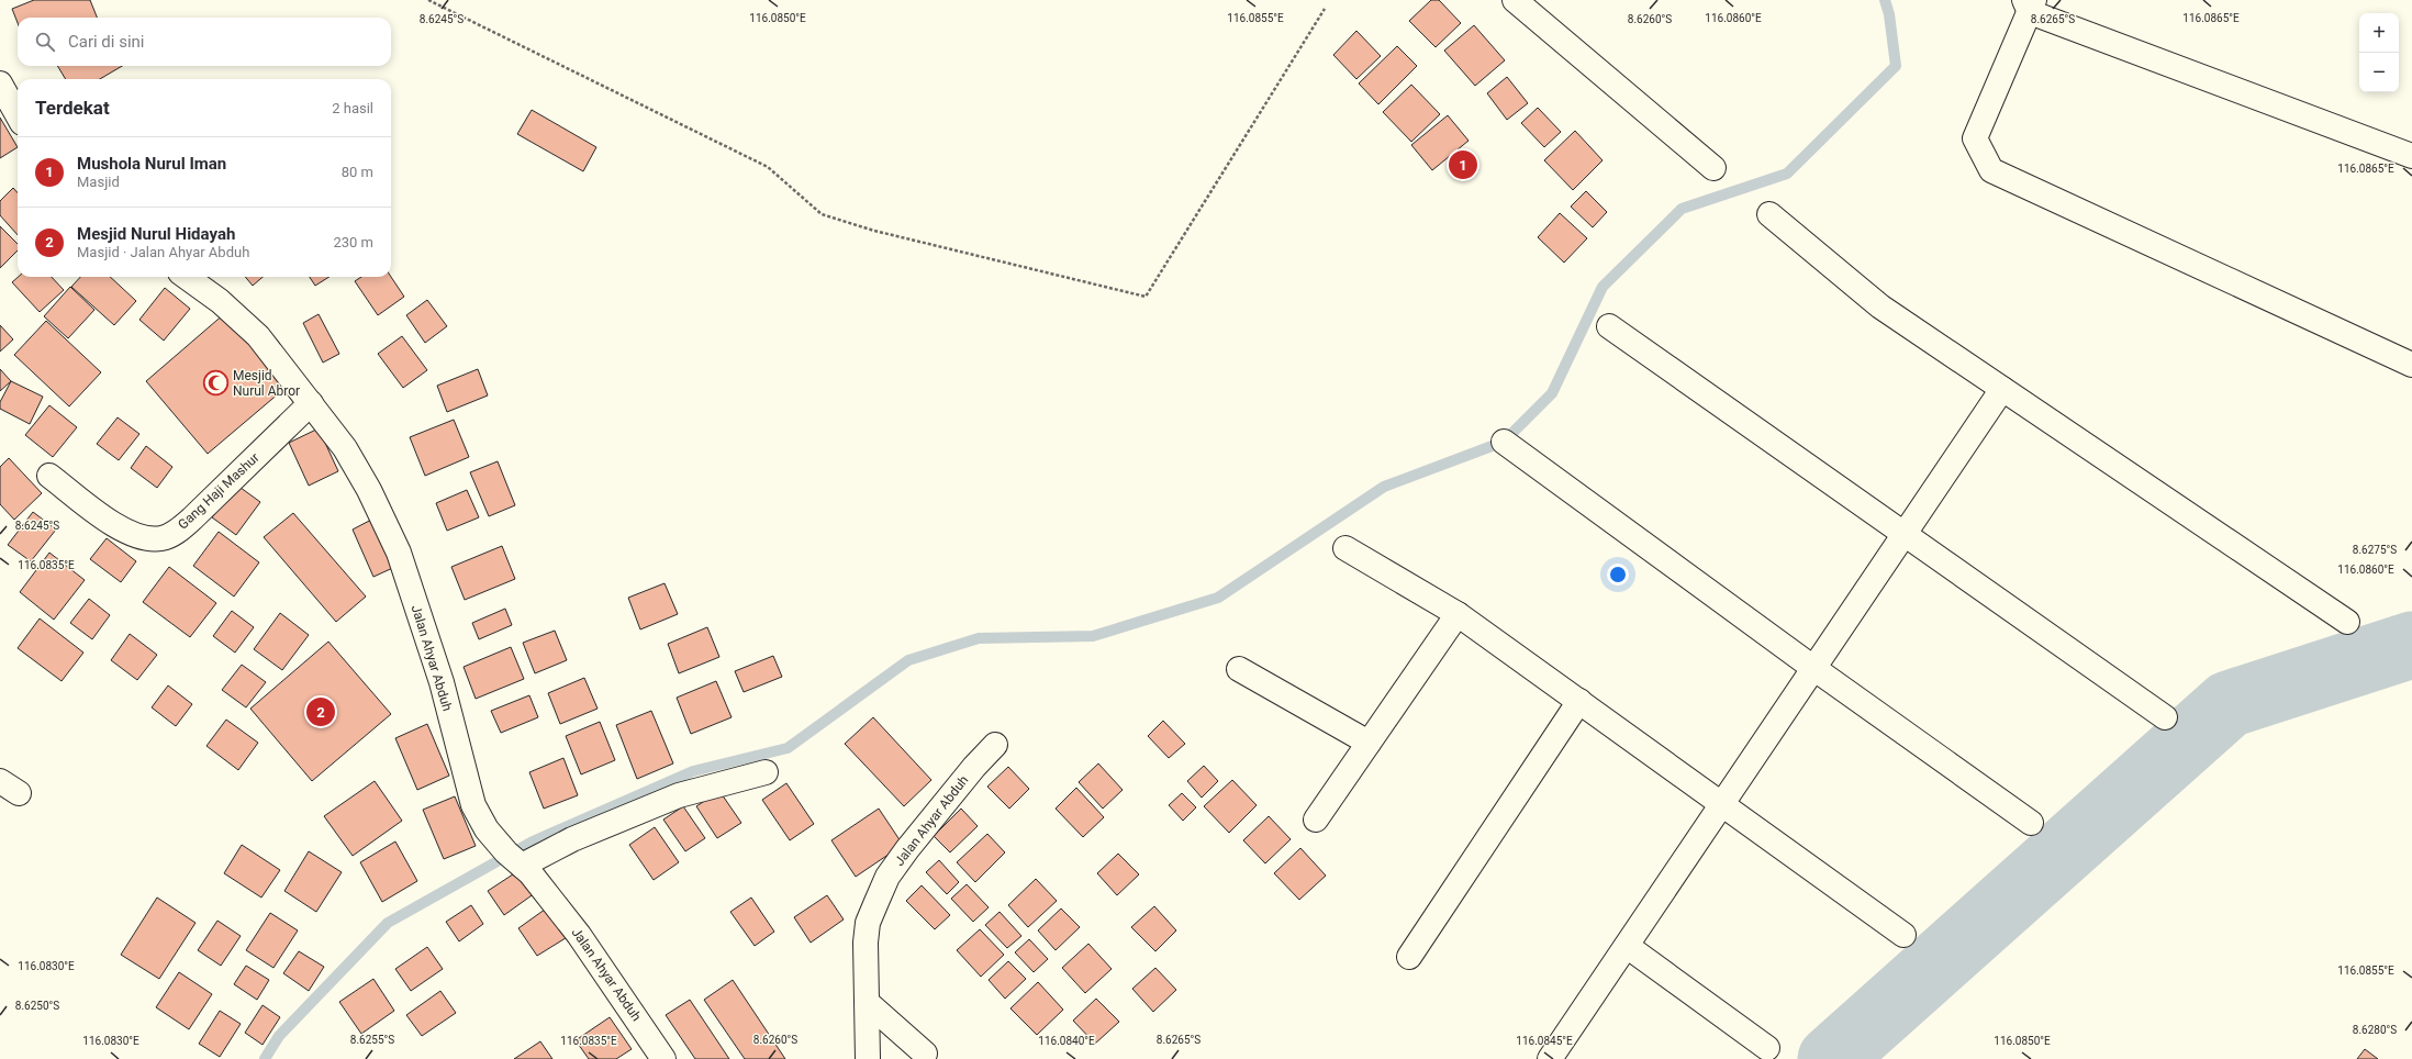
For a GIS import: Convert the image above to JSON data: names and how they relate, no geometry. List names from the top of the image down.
{
  "streets": {
    "street": ["Gang Haji Mashur", "Jalan Ahyar Abduh"]
  },
  "crossings": [
    ["Gang Haji Mashur", "Jalan Ahyar Abduh"]
  ],
  "places": {
    "mosque": ["Mesjid Nurul Abror"]
  },
  "page": {
    "map_buttons": ["+", "−"],
    "search": "Cari di sini",
    "heading": ["Terdekat", "2 hasil"],
    "list": [
      {
        "mark": "1",
        "name": "Mushola Nurul Iman",
        "note": "Masjid",
        "value": "80 m"
      },
      {
        "mark": "2",
        "name": "Mesjid Nurul Hidayah",
        "note": "Masjid · Jalan Ahyar Abduh",
        "value": "230 m"
      }
    ],
    "pins": ["1", "2"]
  },
  "coordinates": [
    "116.0850°E",
    "116.0855°E",
    "116.0860°E",
    "116.0865°E",
    "8.6245°S",
    "8.6260°S",
    "8.6265°S",
    "8.6275°S",
    "116.0835°E",
    "116.0830°E",
    "8.6250°S",
    "8.6280°S",
    "8.6255°S",
    "116.0840°E",
    "116.0845°E"
  ]
}
